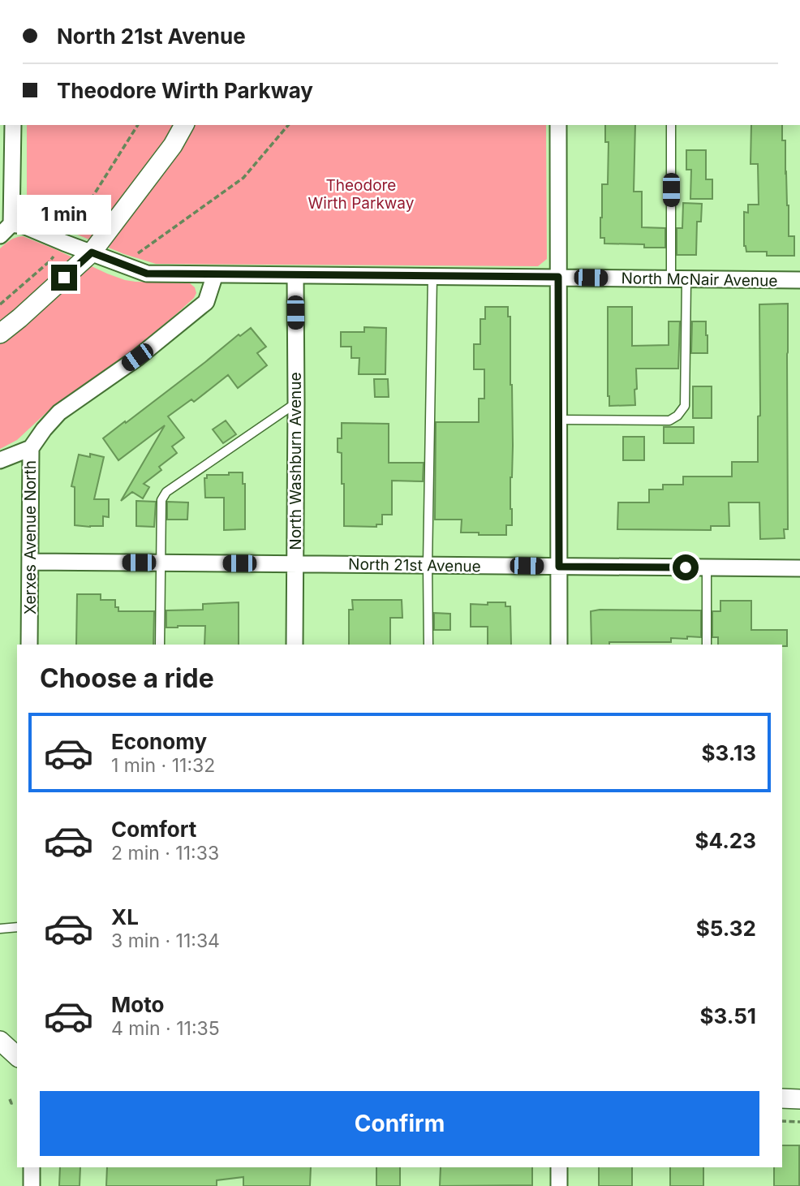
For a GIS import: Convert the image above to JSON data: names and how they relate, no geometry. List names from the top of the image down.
{
  "streets": {
    "street": [
      "North McNair Avenue",
      "North Washburn Avenue",
      "Xerxes Avenue North",
      "North 21st Avenue"
    ]
  },
  "crossings": [
    ["North McNair Avenue", "North Washburn Avenue"],
    ["North McNair Avenue", "Xerxes Avenue North"],
    ["North Washburn Avenue", "North 21st Avenue"],
    ["Xerxes Avenue North", "North 21st Avenue"]
  ],
  "parks": ["Theodore Wirth Parkway"],
  "page": {
    "banner": ["North 21st Avenue", "Theodore Wirth Parkway"],
    "bubble": "1 min",
    "heading": "Choose a ride",
    "list": [
      {
        "name": "Economy",
        "note": "1 min · 11:32",
        "value": "$3.13"
      },
      {
        "name": "Comfort",
        "note": "2 min · 11:33",
        "value": "$4.23"
      },
      {
        "name": "XL",
        "note": "3 min · 11:34",
        "value": "$5.32"
      },
      {
        "name": "Moto",
        "note": "4 min · 11:35",
        "value": "$3.51"
      }
    ],
    "buttons": "Confirm"
  }
}
